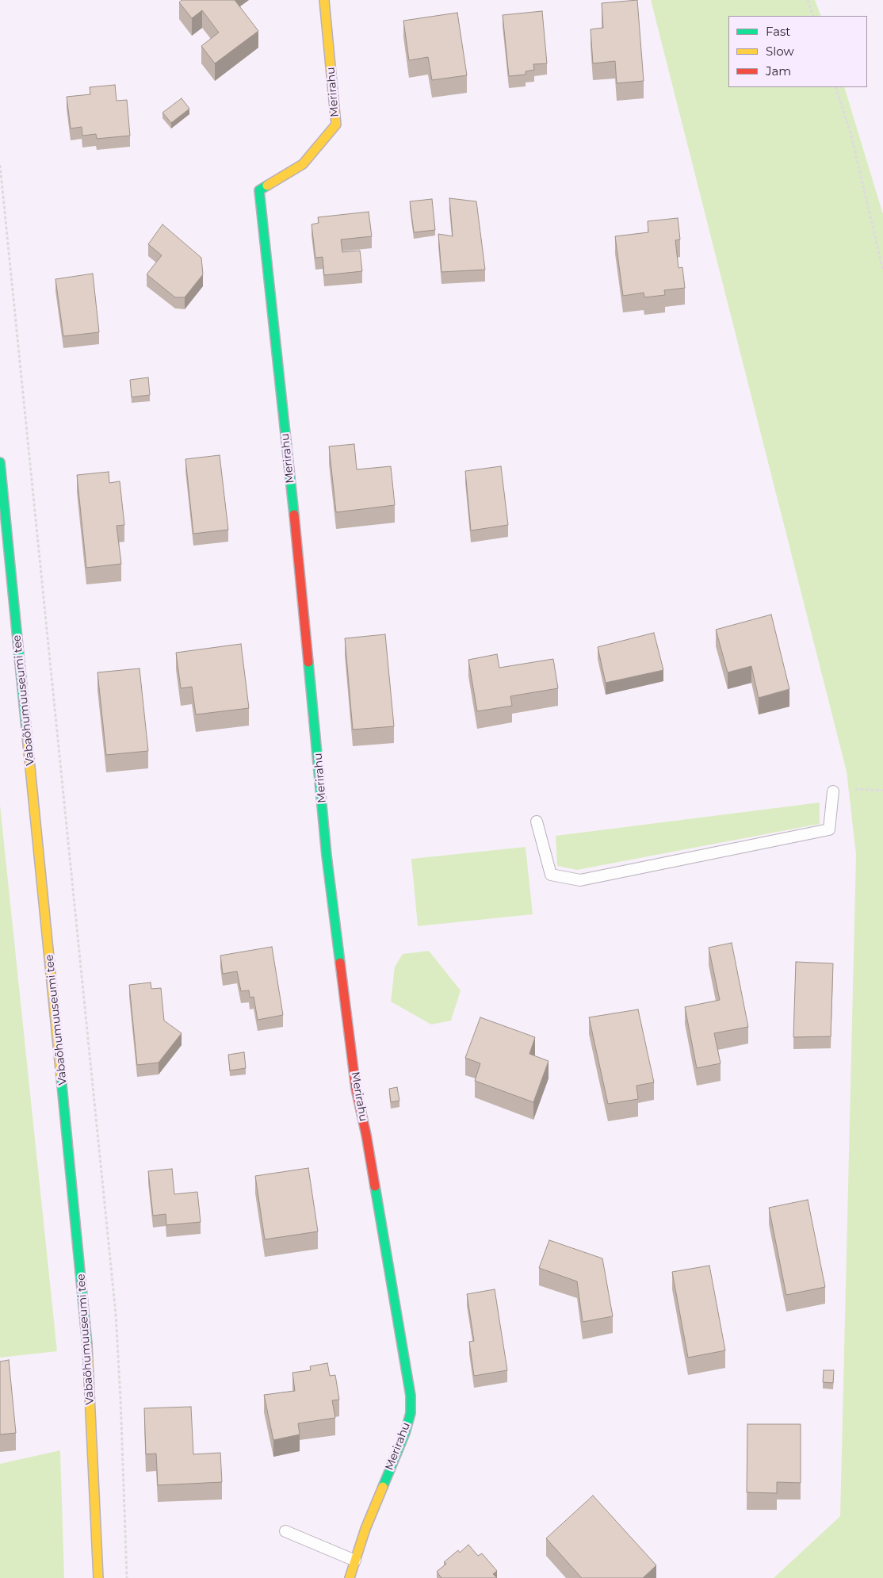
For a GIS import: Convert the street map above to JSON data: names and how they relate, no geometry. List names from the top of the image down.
{
  "streets": {
    "street": ["Merirahu", "Vabaõhumuuseumi tee"]
  },
  "legend": ["Fast", "Slow", "Jam"]
}
